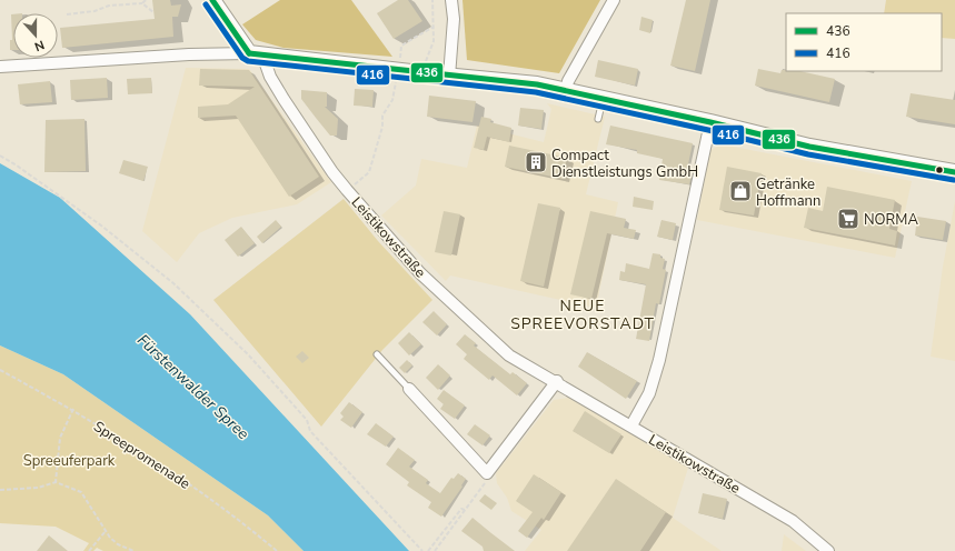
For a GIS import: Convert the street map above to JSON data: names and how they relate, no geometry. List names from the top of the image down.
{
  "streets": {
    "street": ["Leistikowstraße"],
    "path": ["Spreepromenade"]
  },
  "districts": ["NEUE SPREEVORSTADT"],
  "water": ["Fürstenwalder Spree"],
  "parks": ["Spreeuferpark"],
  "places": {
    "building": ["Compact Dienstleistungs GmbH"],
    "shop": ["Getränke Hoffmann"],
    "supermarket": ["NORMA"]
  },
  "lines": ["transit line 436", "transit line 416"],
  "legend": ["436", "416"],
  "north": "bottom"
}
